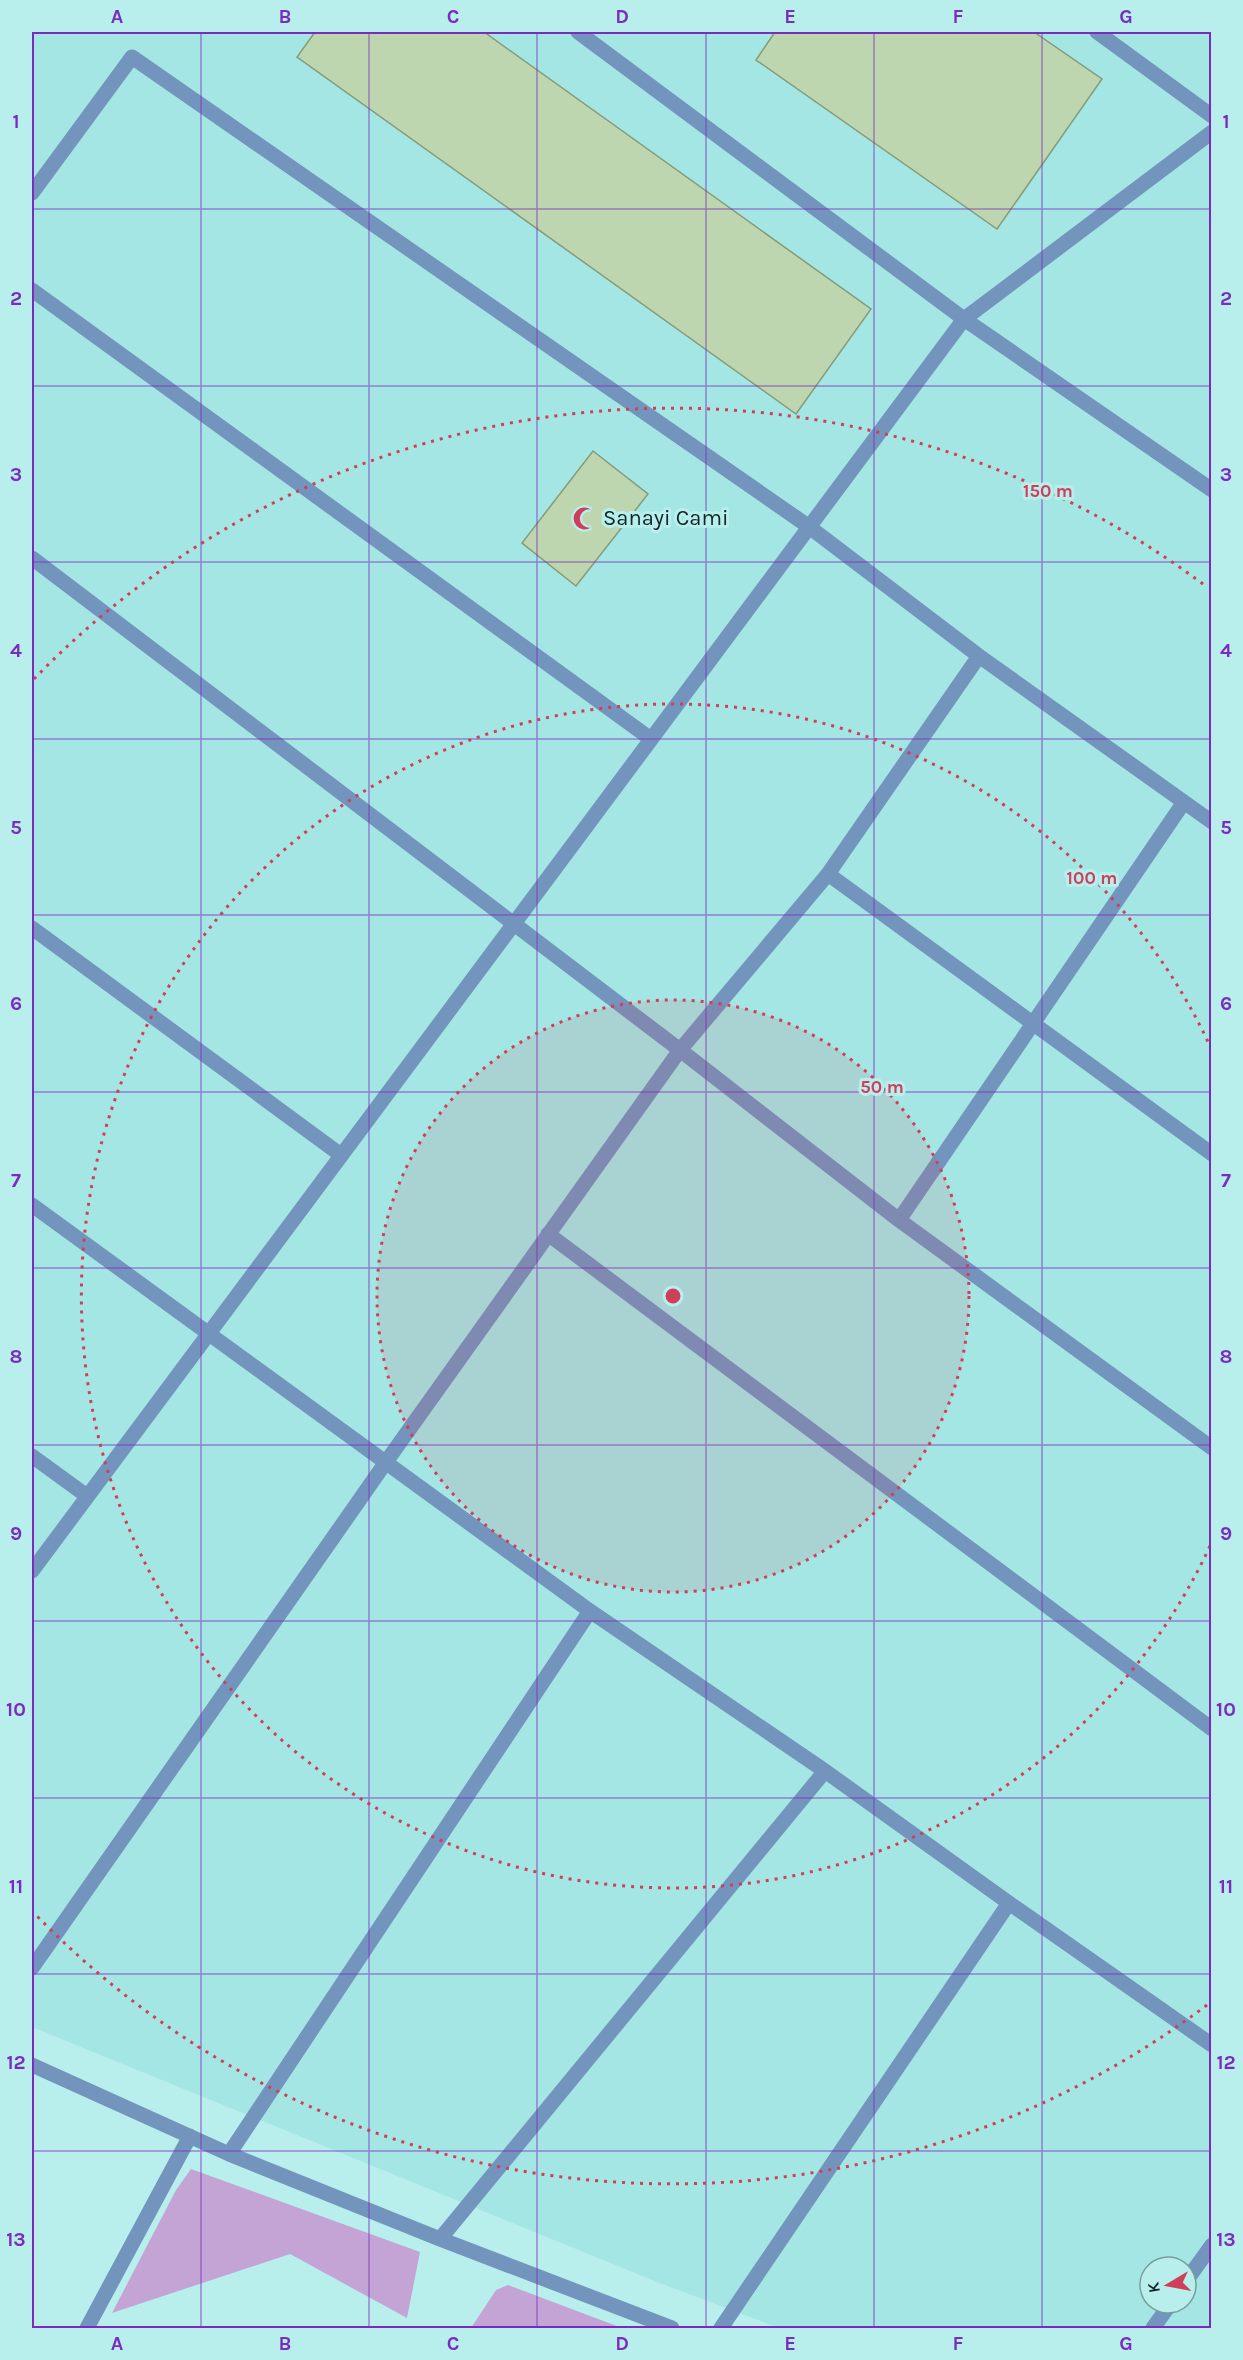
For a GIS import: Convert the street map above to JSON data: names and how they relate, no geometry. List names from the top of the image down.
{
  "places": {
    "mosque": ["Sanayi Cami"]
  },
  "north": "left",
  "grid": {
    "columns": [
      "A",
      "B",
      "C",
      "D",
      "E",
      "F",
      "G"
    ],
    "rows": [
      "1",
      "2",
      "3",
      "4",
      "5",
      "6",
      "7",
      "8",
      "9",
      "10",
      "11",
      "12",
      "13"
    ]
  },
  "rings": ["150 m", "100 m", "50 m"]
}
